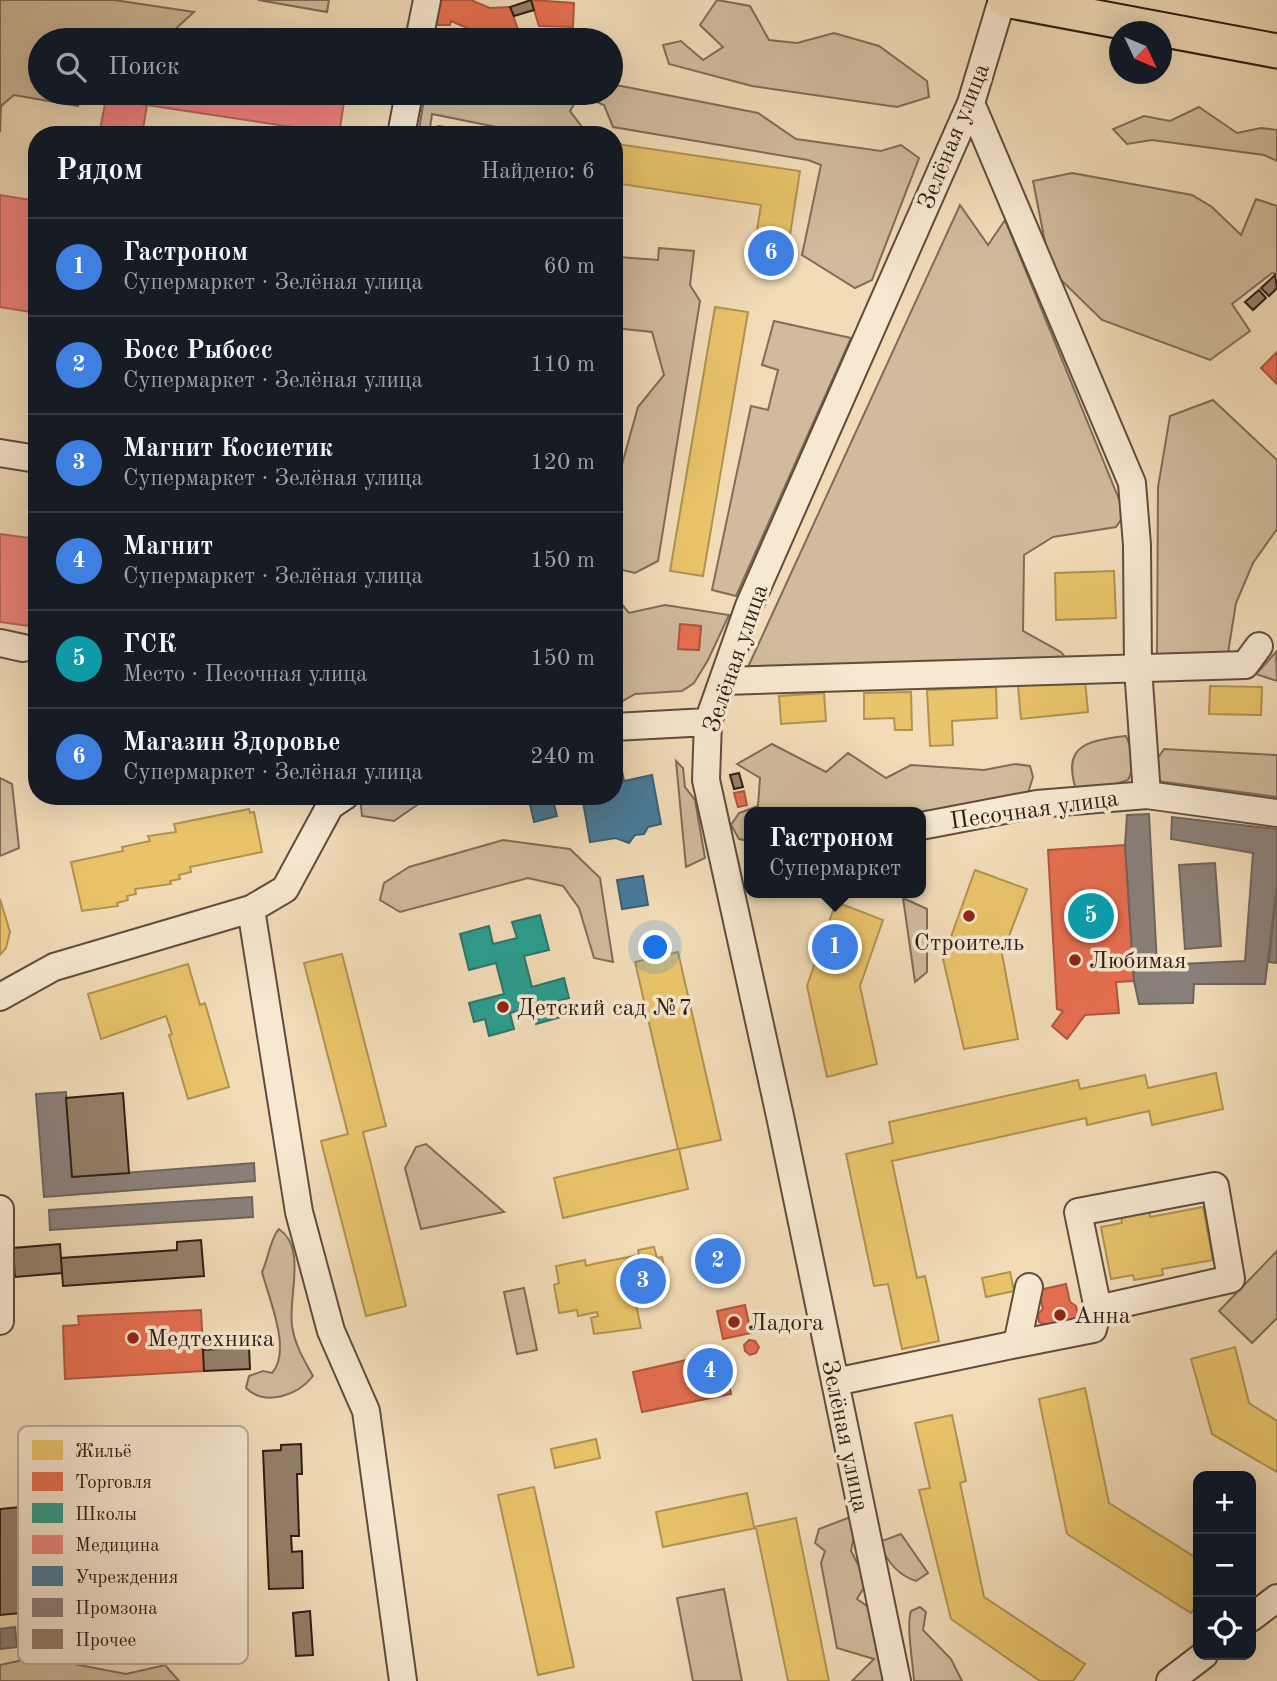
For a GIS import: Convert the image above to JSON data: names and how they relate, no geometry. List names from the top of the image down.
{
  "streets": {
    "street": ["Зелёная улица", "Песочная улица"]
  },
  "places": [
    "Строитель",
    "Любимая",
    "Детский сад №7",
    "Анна",
    "Ладога",
    "Медтехника"
  ],
  "legend": [
    "Жильё",
    "Торговля",
    "Школы",
    "Медицина",
    "Учреждения",
    "Промзона",
    "Прочее"
  ],
  "north": "bottom right",
  "page": {
    "search": "Поиск",
    "heading": ["Рядом", "Найдено: 6"],
    "list": [
      {
        "mark": "1",
        "name": "Гастроном",
        "note": "Супермаркет · Зелёная улица",
        "value": "60 m"
      },
      {
        "mark": "2",
        "name": "Босс Рыбосс",
        "note": "Супермаркет · Зелёная улица",
        "value": "110 m"
      },
      {
        "mark": "3",
        "name": "Магнит Косиетик",
        "note": "Супермаркет · Зелёная улица",
        "value": "120 m"
      },
      {
        "mark": "4",
        "name": "Магнит",
        "note": "Супермаркет · Зелёная улица",
        "value": "150 m"
      },
      {
        "mark": "5",
        "name": "ГСК",
        "note": "Место · Песочная улица",
        "value": "150 m"
      },
      {
        "mark": "6",
        "name": "Магазин Здоровье",
        "note": "Супермаркет · Зелёная улица",
        "value": "240 m"
      }
    ],
    "pins": [
      "6",
      "5",
      "1",
      "2",
      "3",
      "4"
    ],
    "popup": ["Гастроном", "Супермаркет"],
    "map_buttons": ["+", "−"]
  }
}
